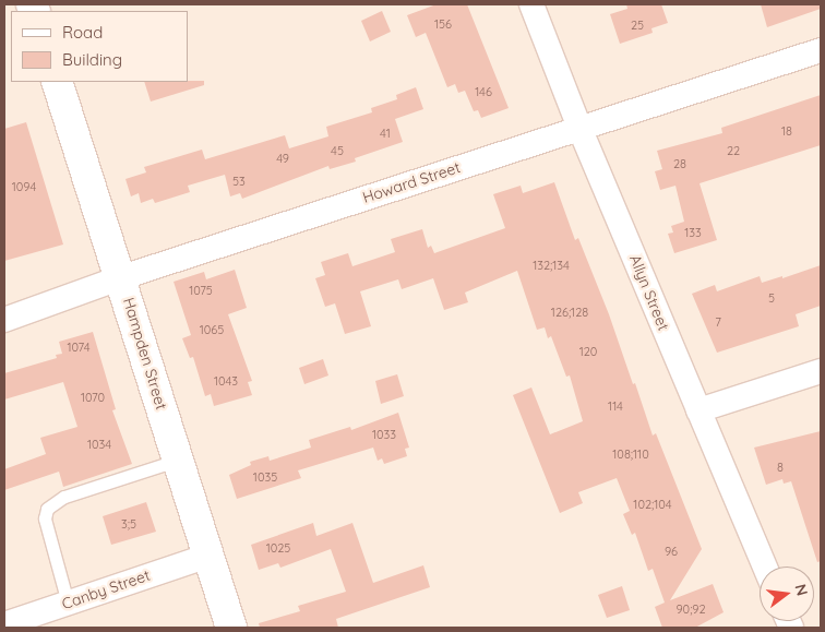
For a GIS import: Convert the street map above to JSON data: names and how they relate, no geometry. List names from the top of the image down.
{
  "streets": {
    "main road": ["Hampden Street"],
    "street": ["Howard Street", "Allyn Street", "Canby Street"]
  },
  "crossings": [
    ["Howard Street", "Allyn Street"],
    ["Howard Street", "Hampden Street"],
    ["Hampden Street", "Canby Street"]
  ],
  "house_numbers": [
    "156",
    "25",
    "146",
    "18",
    "41",
    "45",
    "22",
    "49",
    "28",
    "53",
    "1094",
    "133",
    "132;134",
    "1075",
    "5",
    "126;128",
    "7",
    "1065",
    "1074",
    "120",
    "1043",
    "1070",
    "114",
    "1033",
    "1034",
    "108;110",
    "8",
    "1035",
    "102;104",
    "3;5",
    "1025",
    "96",
    "90;92"
  ],
  "legend": ["Road", "Building"],
  "north": "right"
}
